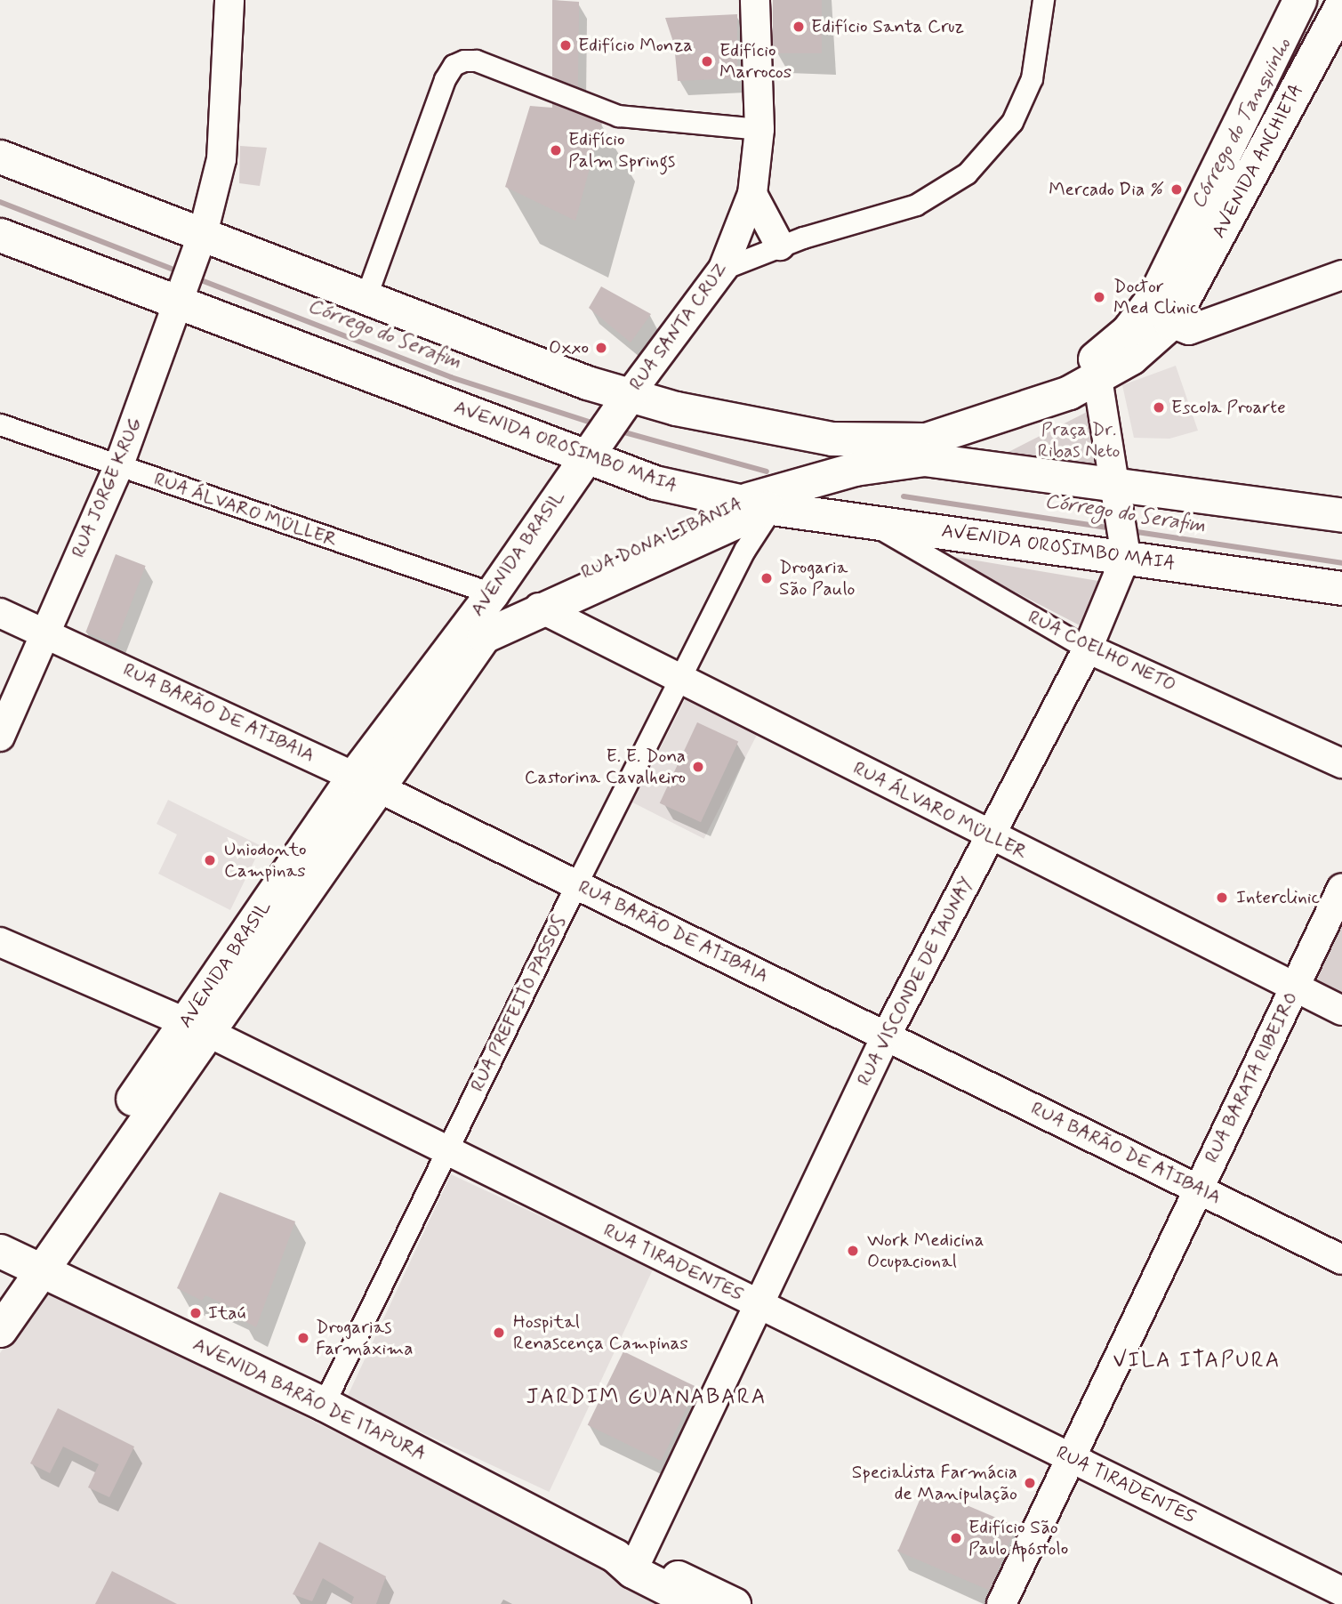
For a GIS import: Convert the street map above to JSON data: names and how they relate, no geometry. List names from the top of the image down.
{
  "streets": {
    "main road": [
      "AVENIDA ANCHIETA",
      "RUA SANTA CRUZ",
      "AVENIDA OROSIMBO MAIA",
      "RUA JORGE KRUG",
      "RUA ÁLVARO MÜLLER",
      "RUA DONA LIBÂNIA",
      "AVENIDA BRASIL",
      "RUA COELHO NETO",
      "RUA BARÃO DE ATIBAIA",
      "RUA VISCONDE DE TAUNAY",
      "RUA BARATA RIBEIRO",
      "RUA TIRADENTES",
      "AVENIDA BARÃO DE ITAPURA"
    ],
    "street": ["RUA PREFEITO PASSOS"]
  },
  "crossings": [
    ["AVENIDA ANCHIETA", "RUA DONA LIBÂNIA"],
    ["RUA SANTA CRUZ", "AVENIDA OROSIMBO MAIA"],
    ["RUA SANTA CRUZ", "AVENIDA BRASIL"],
    ["AVENIDA OROSIMBO MAIA", "RUA JORGE KRUG"],
    ["AVENIDA OROSIMBO MAIA", "RUA DONA LIBÂNIA"],
    ["AVENIDA OROSIMBO MAIA", "AVENIDA BRASIL"],
    ["AVENIDA OROSIMBO MAIA", "RUA COELHO NETO"],
    ["AVENIDA OROSIMBO MAIA", "RUA VISCONDE DE TAUNAY"],
    ["AVENIDA OROSIMBO MAIA", "RUA PREFEITO PASSOS"],
    ["RUA JORGE KRUG", "RUA ÁLVARO MÜLLER"],
    ["RUA JORGE KRUG", "RUA BARÃO DE ATIBAIA"],
    ["RUA ÁLVARO MÜLLER", "RUA DONA LIBÂNIA"],
    ["RUA ÁLVARO MÜLLER", "AVENIDA BRASIL"],
    ["RUA ÁLVARO MÜLLER", "RUA VISCONDE DE TAUNAY"],
    ["RUA ÁLVARO MÜLLER", "RUA PREFEITO PASSOS"],
    ["RUA ÁLVARO MÜLLER", "RUA BARATA RIBEIRO"],
    ["RUA DONA LIBÂNIA", "AVENIDA BRASIL"],
    ["RUA DONA LIBÂNIA", "RUA PREFEITO PASSOS"],
    ["AVENIDA BRASIL", "RUA BARÃO DE ATIBAIA"],
    ["AVENIDA BRASIL", "RUA TIRADENTES"],
    ["AVENIDA BRASIL", "AVENIDA BARÃO DE ITAPURA"],
    ["RUA COELHO NETO", "RUA VISCONDE DE TAUNAY"],
    ["RUA BARÃO DE ATIBAIA", "RUA VISCONDE DE TAUNAY"],
    ["RUA BARÃO DE ATIBAIA", "RUA PREFEITO PASSOS"],
    ["RUA BARÃO DE ATIBAIA", "RUA BARATA RIBEIRO"],
    ["RUA VISCONDE DE TAUNAY", "RUA TIRADENTES"],
    ["RUA VISCONDE DE TAUNAY", "AVENIDA BARÃO DE ITAPURA"],
    ["RUA PREFEITO PASSOS", "RUA TIRADENTES"],
    ["RUA PREFEITO PASSOS", "AVENIDA BARÃO DE ITAPURA"],
    ["RUA BARATA RIBEIRO", "RUA TIRADENTES"]
  ],
  "districts": ["VILA ITAPURA", "JARDIM GUANABARA"],
  "water": ["Córrego do Tanquinho", "Córrego do Serafim"],
  "parks": ["Praça Dr. Ribas Neto"],
  "places": [
    "Edifício Santa Cruz",
    "Edifício Monza",
    "Edifício Marrocos",
    "Edifício Palm Springs",
    "Mercado Dia %",
    "Doctor Med Clinic",
    "Oxxo",
    "Escola Proarte",
    "Drogaria São Paulo",
    "E. E. Dona Castorina Cavalheiro",
    "Uniodonto Campinas",
    "Interclinic",
    "Work Medicina Ocupacional",
    "Itaú",
    "Hospital Renascença Campinas",
    "Drogarias Farmáxima",
    "Specialista Farmácia de Manipulação",
    "Edifício São Paulo Apóstolo"
  ]
}
